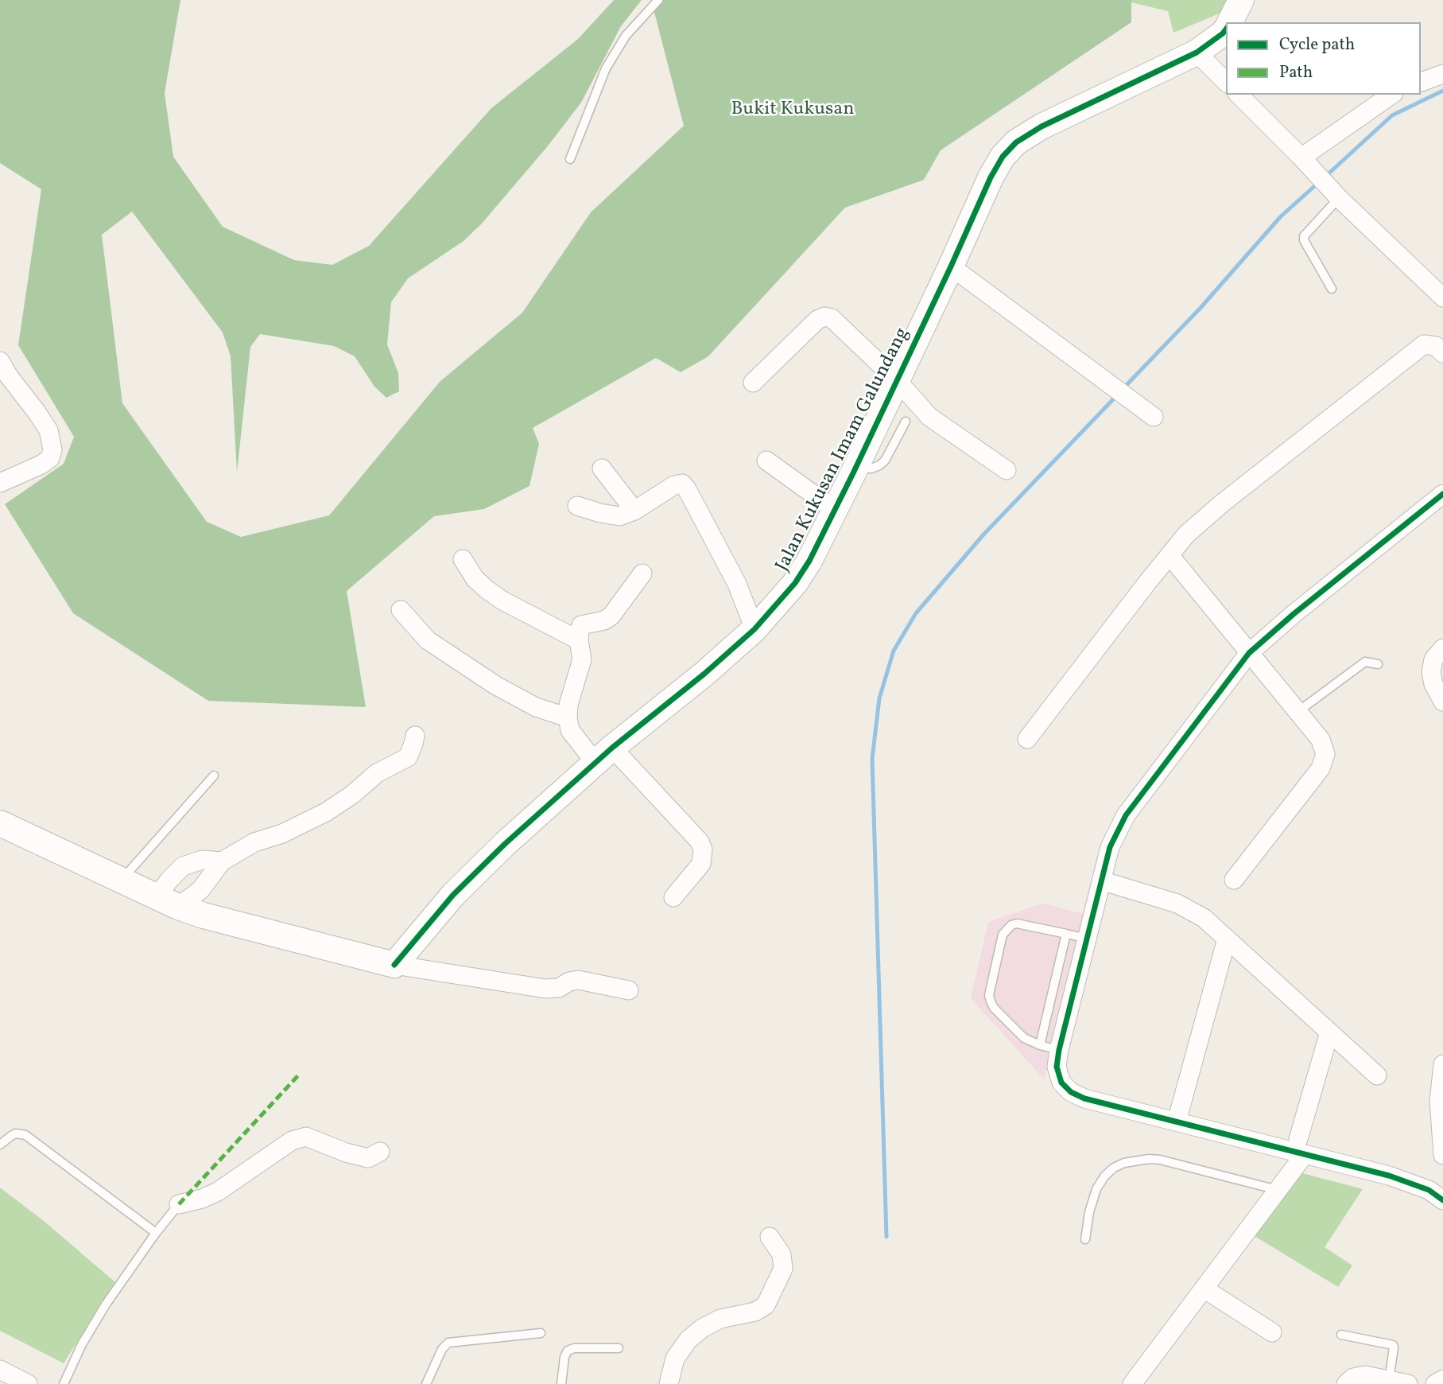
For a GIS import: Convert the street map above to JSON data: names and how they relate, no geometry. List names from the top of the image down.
{
  "streets": {
    "street": ["Jalan Kukusan Imam Galundang"]
  },
  "parks": ["Bukit Kukusan"],
  "legend": ["Cycle path", "Path"]
}
